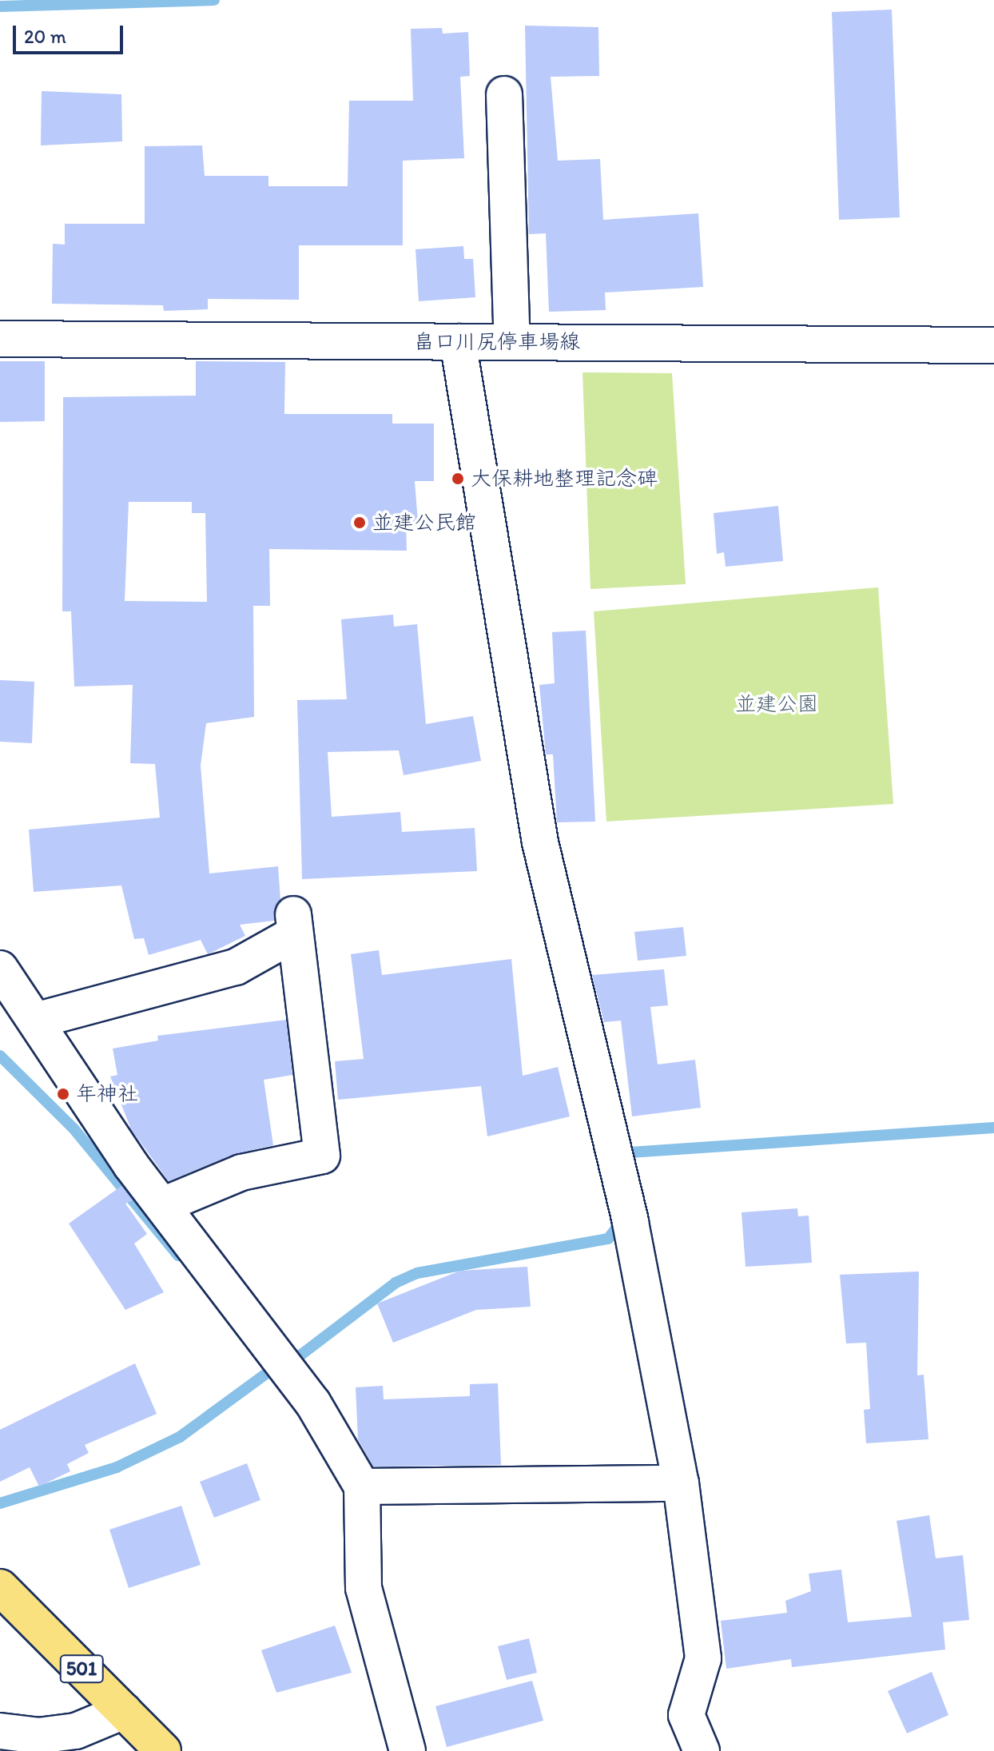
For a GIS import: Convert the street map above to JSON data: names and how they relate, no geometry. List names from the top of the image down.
{
  "streets": {
    "highway": ["501"],
    "street": ["畠口川尻停車場線"]
  },
  "parks": ["並建公園"],
  "places": ["大保耕地整理記念碑", "並建公民館", "年神社"],
  "scale_bar": "20 m"
}
